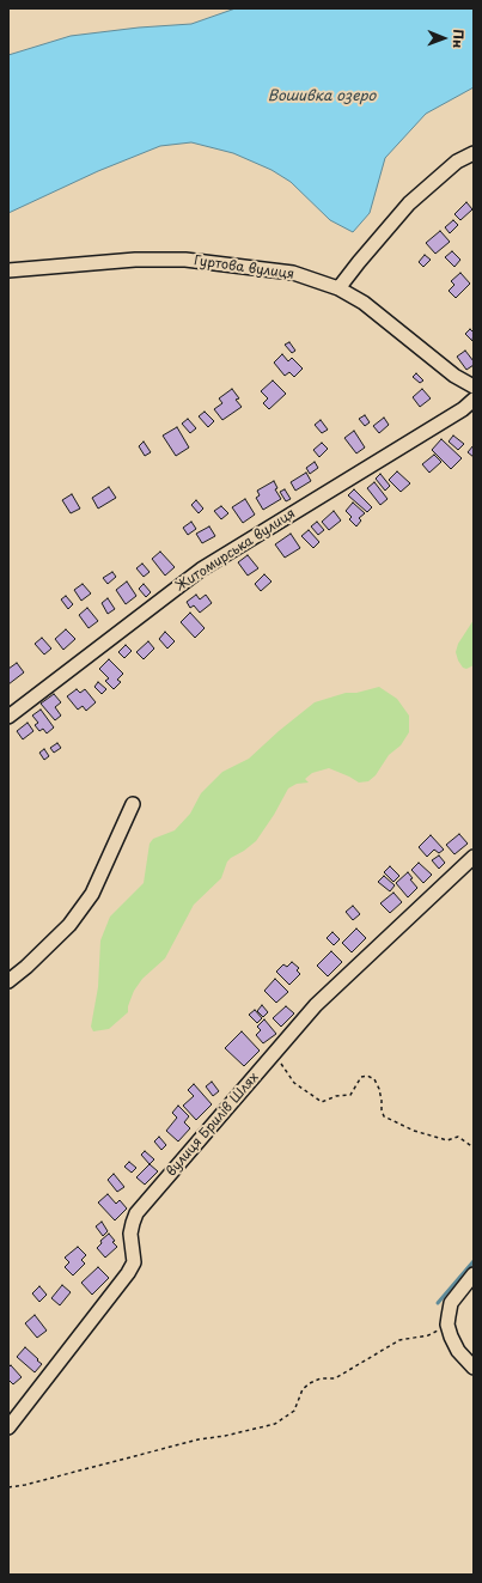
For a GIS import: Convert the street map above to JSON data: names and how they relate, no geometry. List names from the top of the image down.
{
  "streets": {
    "street": ["Гуртова вулиця", "Житомирська вулиця", "вулиця Брилів Шлях"]
  },
  "water": ["Вошивка озеро"],
  "north": "right"
}
